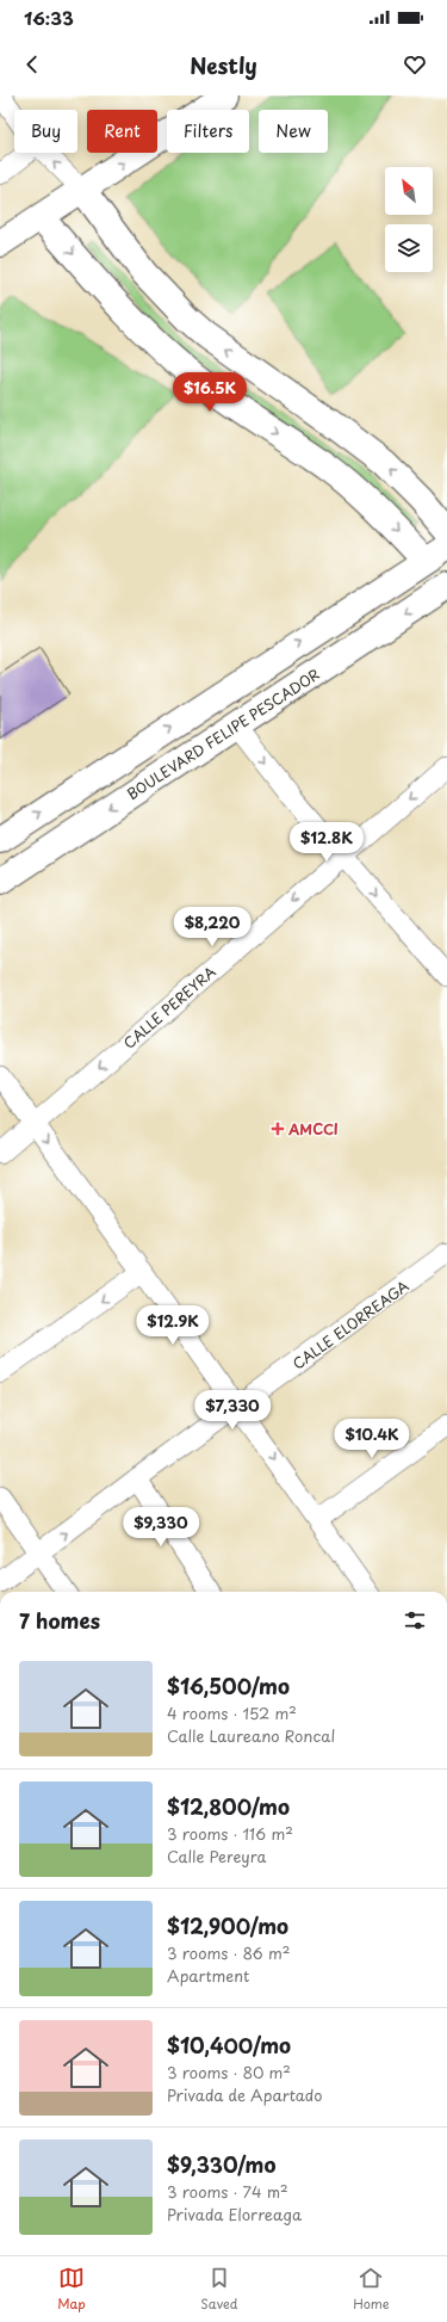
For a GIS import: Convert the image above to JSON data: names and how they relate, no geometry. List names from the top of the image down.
{
  "streets": {
    "main road": ["BOULEVARD FELIPE PESCADOR"],
    "street": ["CALLE PEREYRA", "CALLE ELORREAGA"]
  },
  "one_way": ["CALLE PEREYRA"],
  "places": {
    "health": ["AMCCI"]
  },
  "north": "top left",
  "page": {
    "status": "16:33",
    "header": "Nestly",
    "chip": [
      "Buy",
      "Rent",
      "Filters",
      "New"
    ],
    "price": [
      "$16.5K",
      "$12.8K",
      "$8,220",
      "$12.9K",
      "$7,330",
      "$10.4K",
      "$9,330"
    ],
    "heading": "7 homes",
    "list": [
      {
        "name": "$16,500/mo",
        "note": "4 rooms · 152 m² · Calle Laureano Roncal"
      },
      {
        "name": "$12,800/mo",
        "note": "3 rooms · 116 m² · Calle Pereyra"
      },
      {
        "name": "$12,900/mo",
        "note": "3 rooms · 86 m² · Apartment"
      },
      {
        "name": "$10,400/mo",
        "note": "3 rooms · 80 m² · Privada de Apartado"
      },
      {
        "name": "$9,330/mo",
        "note": "3 rooms · 74 m² · Privada Elorreaga"
      }
    ],
    "tabs": ["Map", "Saved", "Home"]
  }
}
